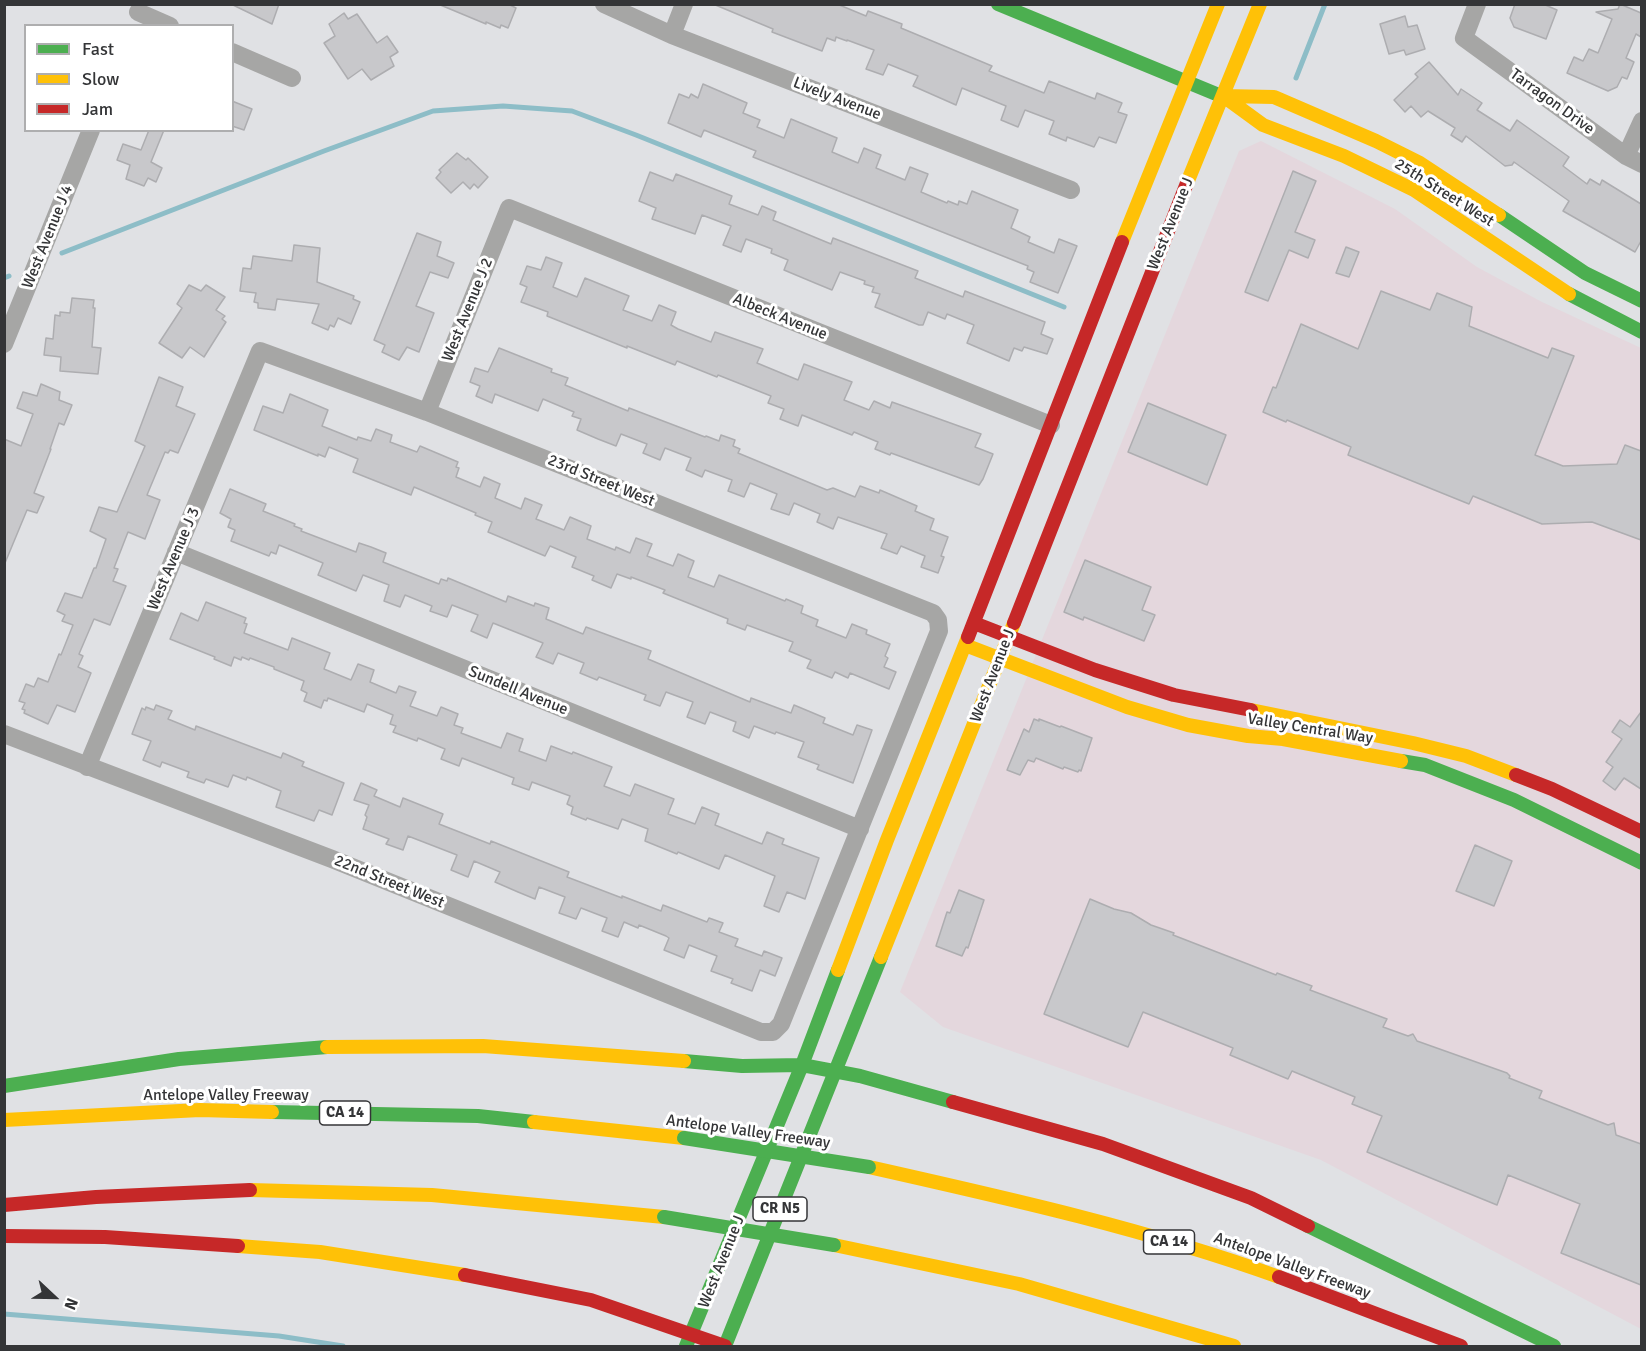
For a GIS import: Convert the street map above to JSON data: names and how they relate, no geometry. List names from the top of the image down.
{
  "streets": {
    "main road": [
      "25th Street West",
      "West Avenue J",
      "Valley Central Way",
      "Antelope Valley Freeway",
      "CA 14",
      "CR N5"
    ],
    "street": [
      "Lively Avenue",
      "Tarragon Drive",
      "West Avenue J 4",
      "West Avenue J 2",
      "Albeck Avenue",
      "23rd Street West",
      "West Avenue J 3",
      "Sundell Avenue",
      "22nd Street West"
    ]
  },
  "crossings": [
    ["25th Street West", "West Avenue J"],
    ["West Avenue J", "Albeck Avenue"],
    ["West Avenue J", "Valley Central Way"],
    ["West Avenue J 2", "Albeck Avenue"],
    ["West Avenue J 2", "23rd Street West"],
    ["23rd Street West", "West Avenue J 3"],
    ["23rd Street West", "Sundell Avenue"],
    ["23rd Street West", "22nd Street West"],
    ["West Avenue J 3", "Sundell Avenue"],
    ["West Avenue J 3", "22nd Street West"],
    ["Sundell Avenue", "22nd Street West"]
  ],
  "legend": ["Fast", "Slow", "Jam"],
  "north": "right"
}
